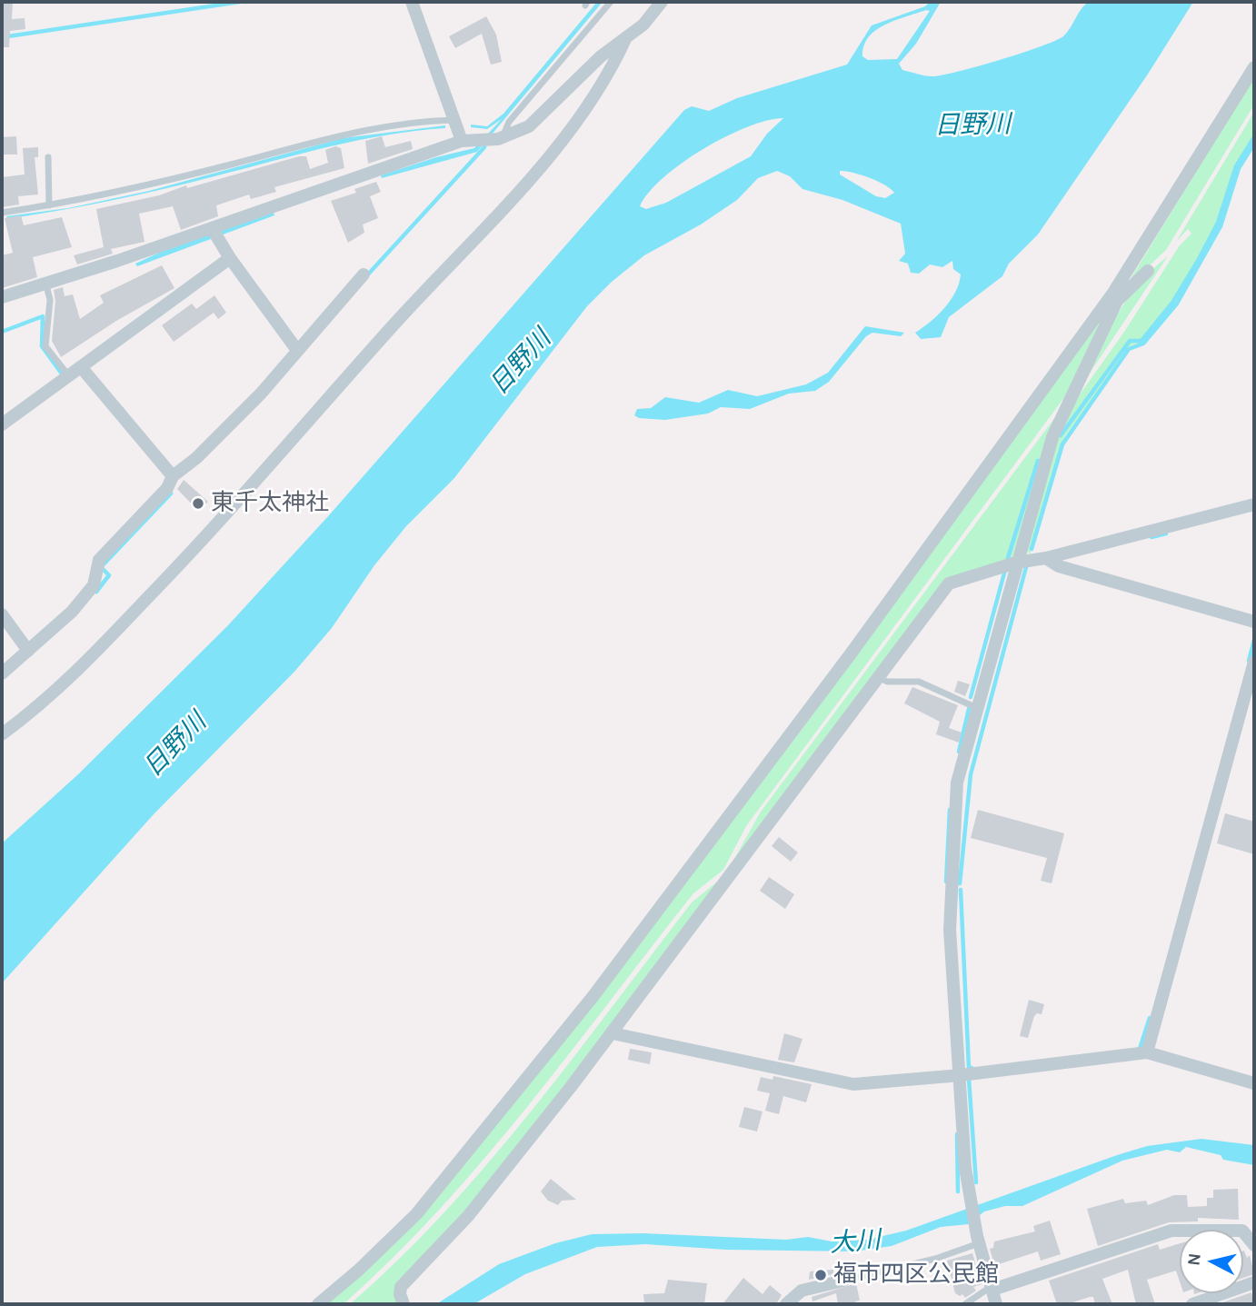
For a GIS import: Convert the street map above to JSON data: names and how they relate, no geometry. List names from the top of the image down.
{
  "water": ["日野川", "大川"],
  "places": ["東千太神社", "福市四区公民館"],
  "north": "left"
}
